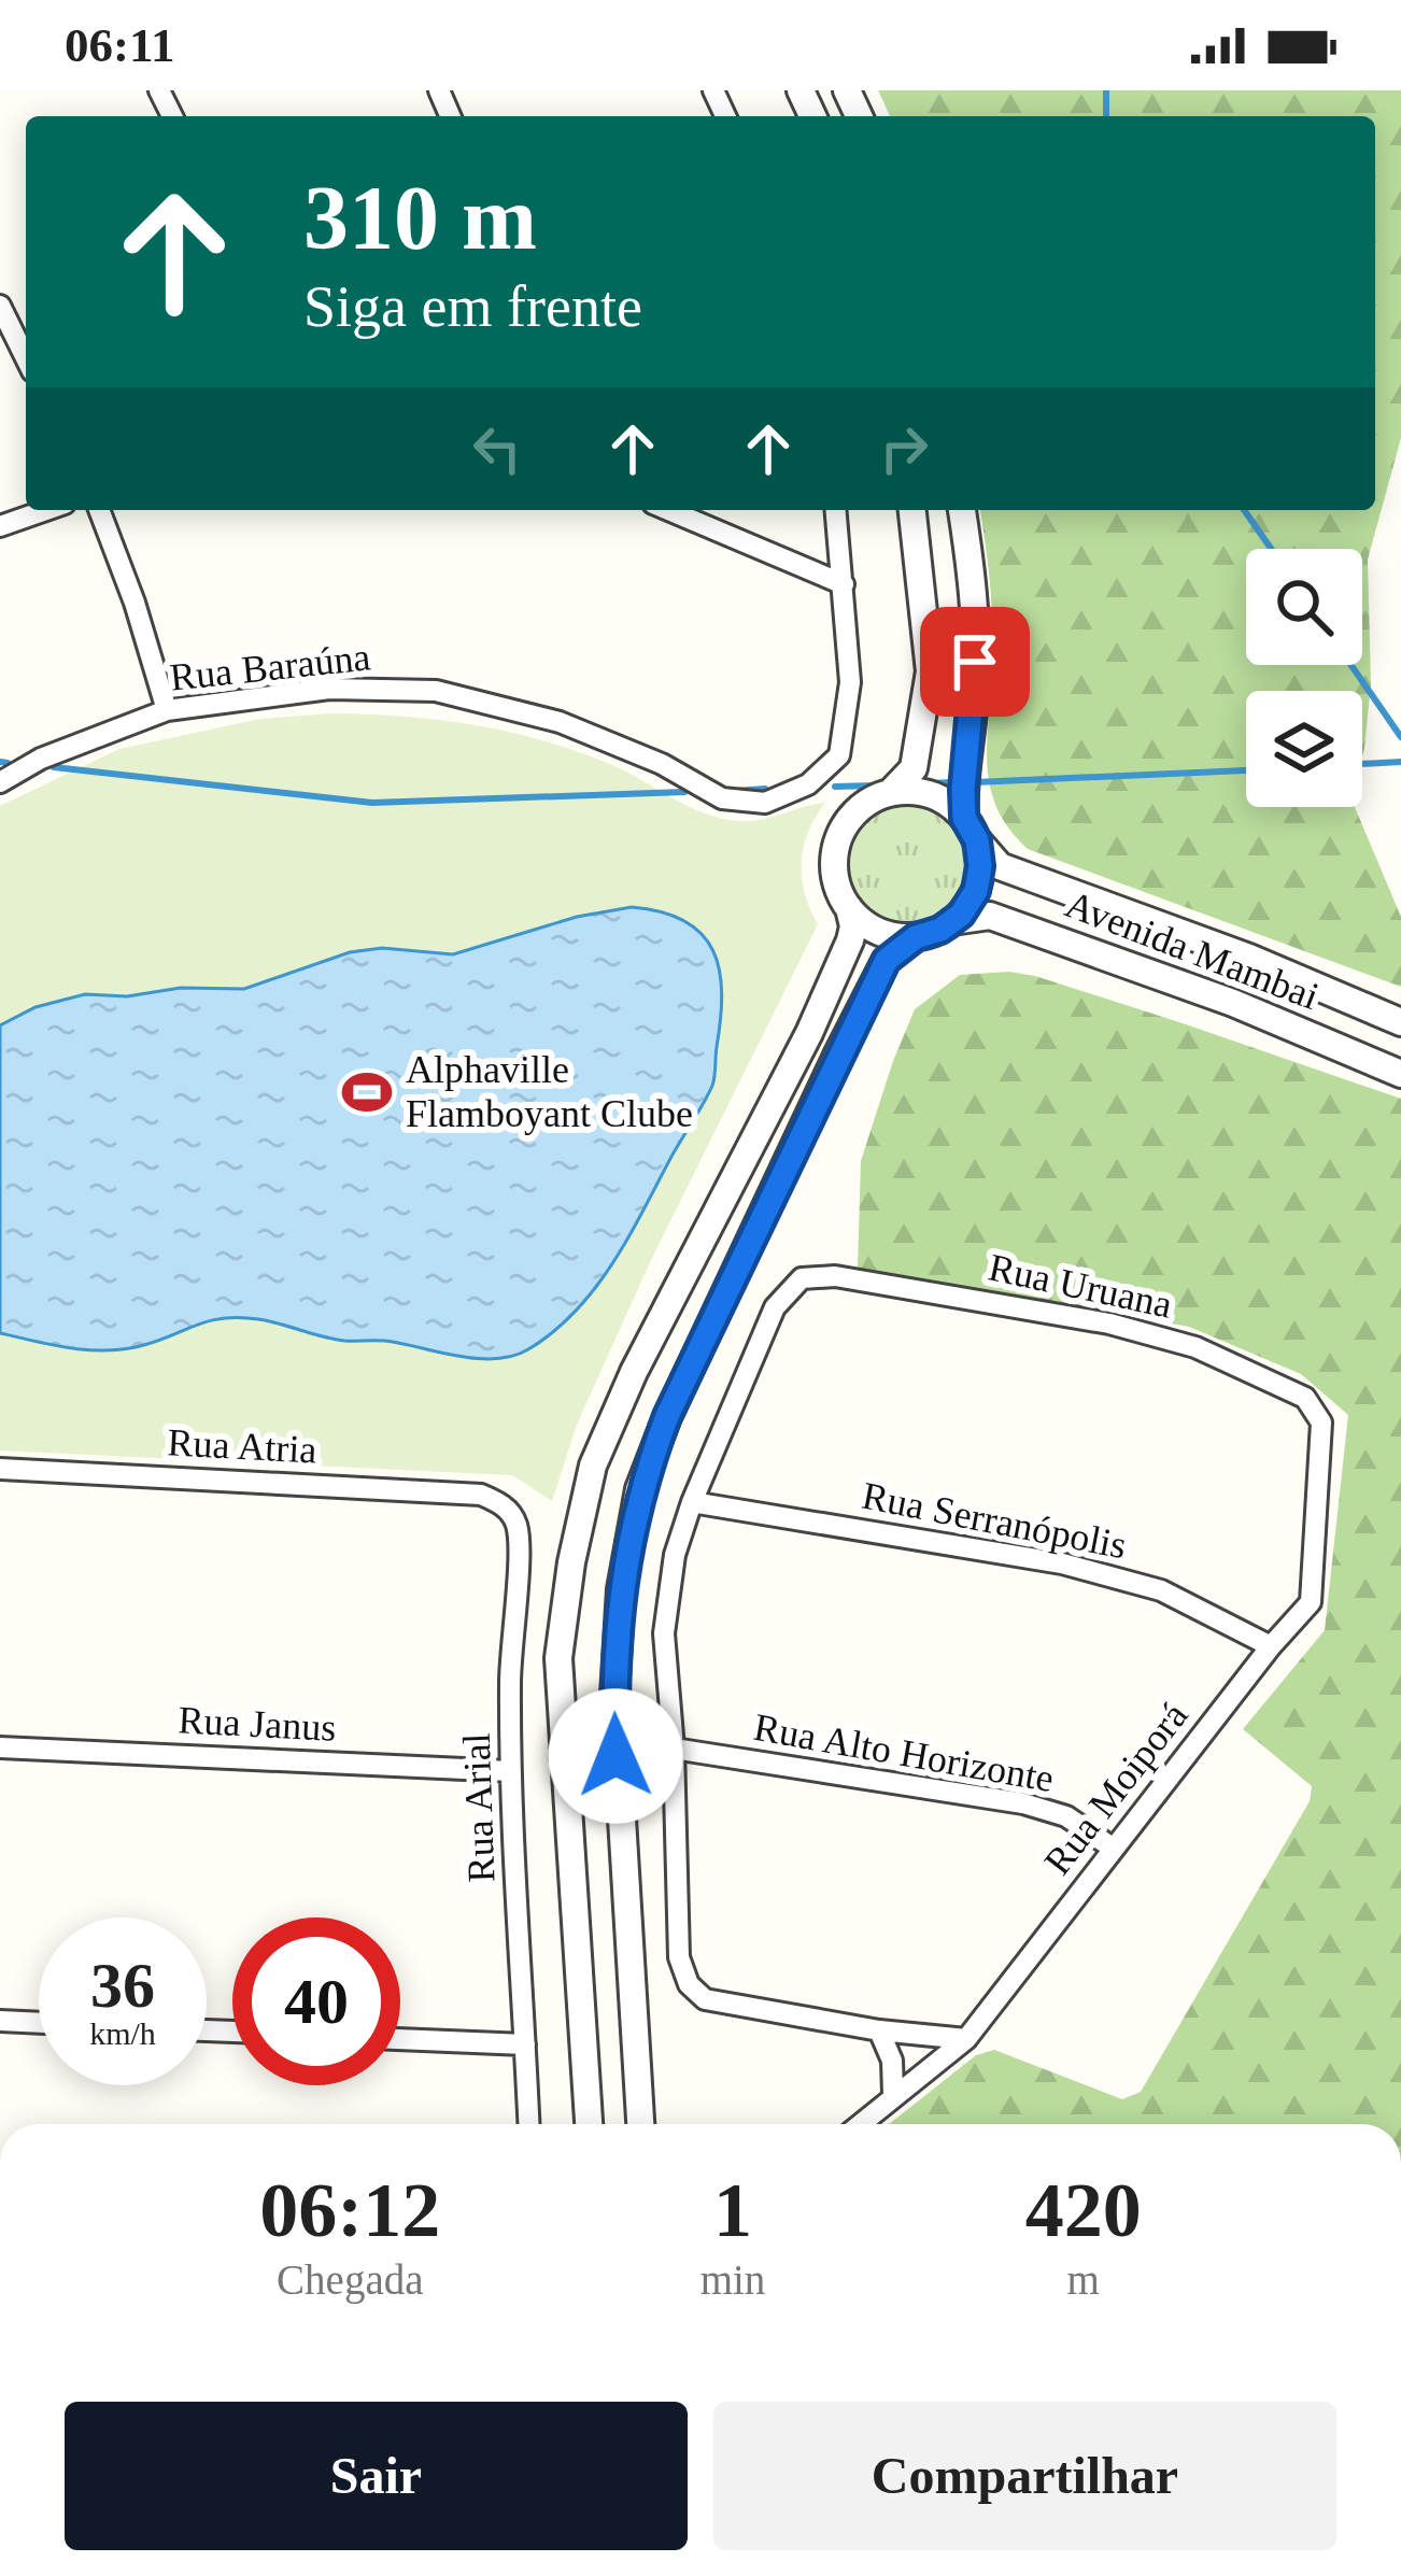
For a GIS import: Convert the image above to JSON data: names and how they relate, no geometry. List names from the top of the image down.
{
  "streets": {
    "street": [
      "Rua Baraúna",
      "Avenida Mambai",
      "Rua Uruana",
      "Rua Atria",
      "Rua Serranópolis",
      "Rua Janus",
      "Rua Alto Horizonte",
      "Rua Moiporá",
      "Rua Arial"
    ]
  },
  "crossings": [
    ["Rua Uruana", "Rua Serranópolis"],
    ["Rua Uruana", "Rua Moiporá"],
    ["Rua Atria", "Rua Arial"],
    ["Rua Serranópolis", "Rua Moiporá"],
    ["Rua Janus", "Rua Arial"],
    ["Rua Alto Horizonte", "Rua Moiporá"]
  ],
  "places": {
    "sports": ["Alphaville Flamboyant Clube"]
  },
  "page": {
    "status": "06:11",
    "turn": ["310 m", "Siga em frente"],
    "speed": "36 km/h",
    "limit": "40",
    "eta": [
      "06:12",
      "Chegada",
      "1",
      "min",
      "420",
      "m"
    ],
    "buttons": ["Sair", "Compartilhar"]
  }
}
